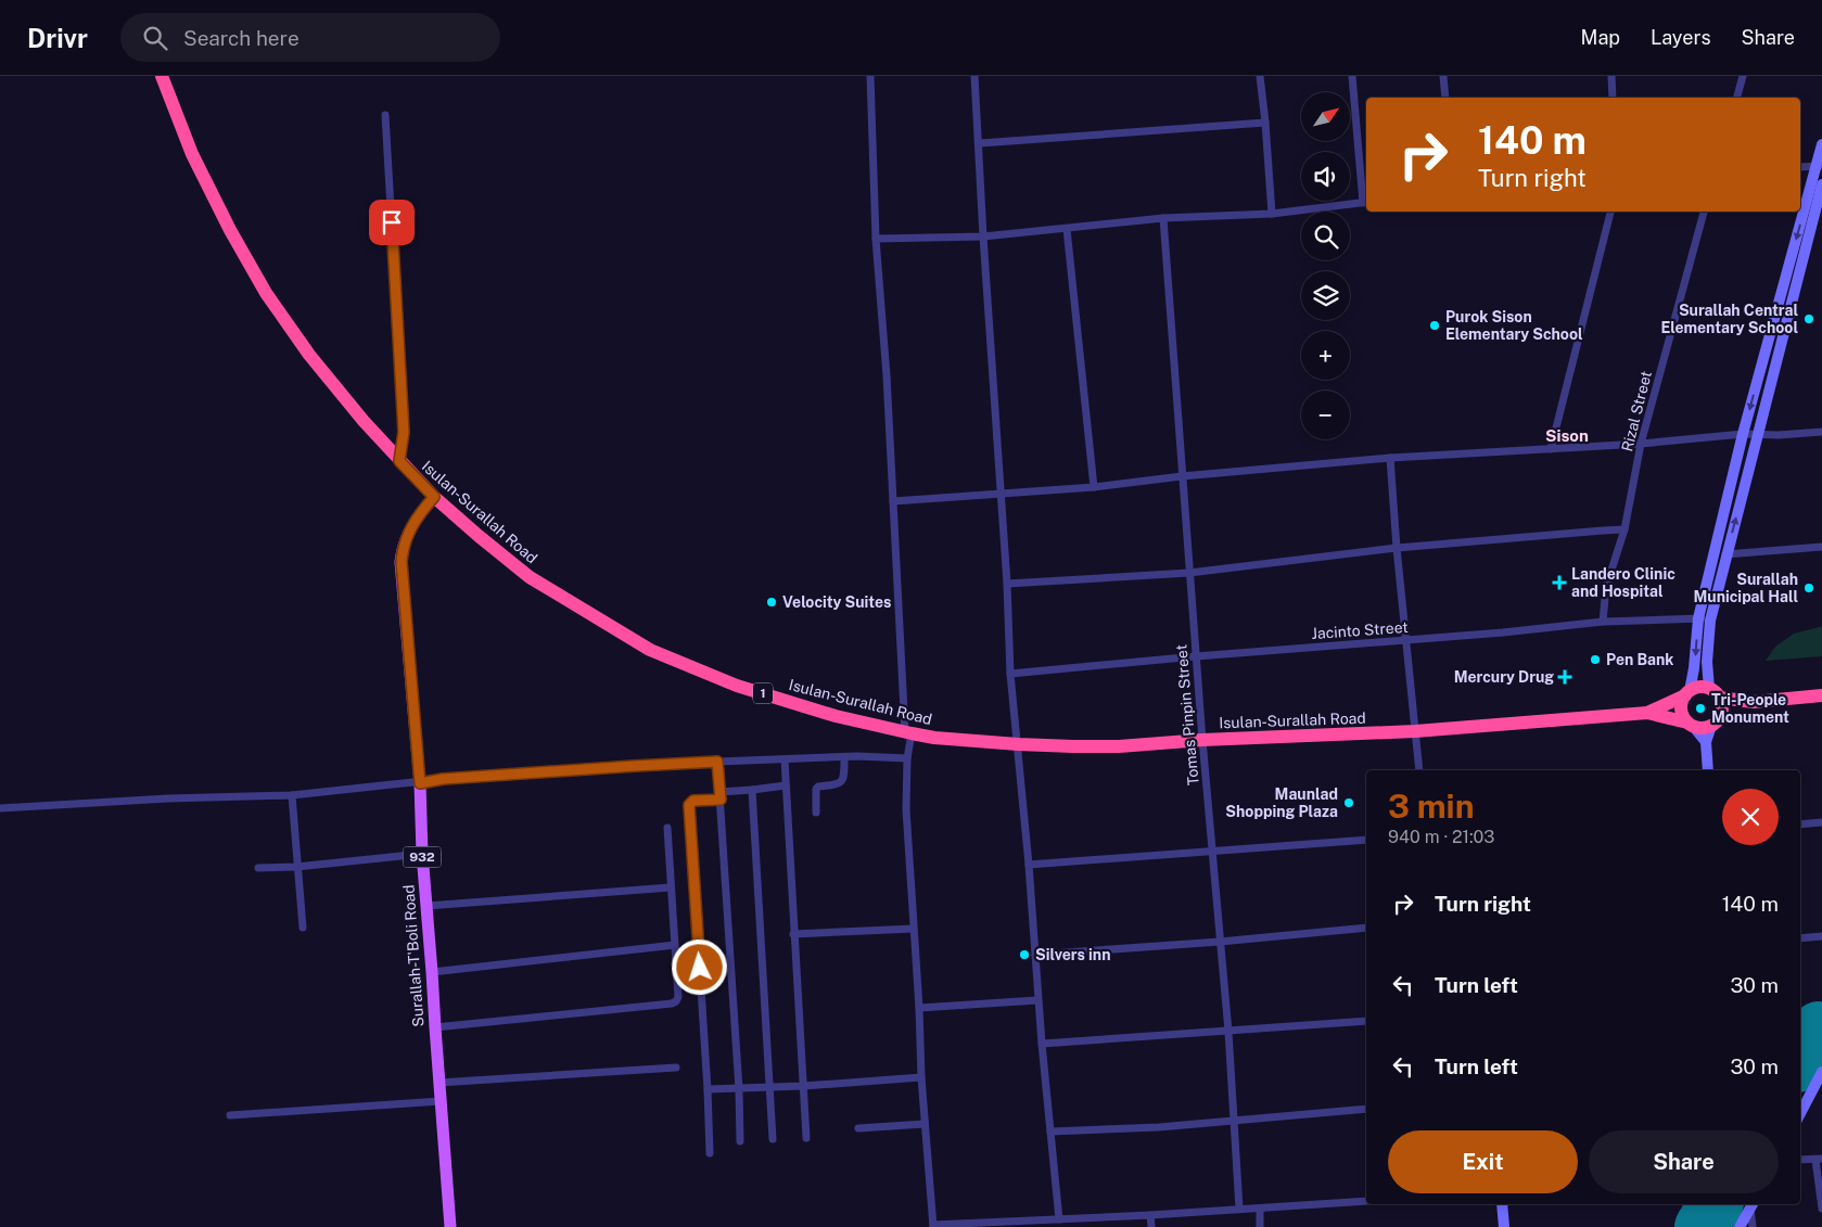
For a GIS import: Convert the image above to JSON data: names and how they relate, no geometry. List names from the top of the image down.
{
  "streets": {
    "highway": ["Isulan-Surallah Road", "1"],
    "main road": ["932", "Surallah-T'Boli Road"],
    "street": ["Rizal Street", "Jacinto Street", "Tomas Pinpin Street"]
  },
  "crossings": [
    ["Rizal Street", "Jacinto Street"],
    ["Isulan-Surallah Road", "1"],
    ["Isulan-Surallah Road", "Tomas Pinpin Street"],
    ["Isulan-Surallah Road", "Surallah-T'Boli Road"],
    ["Jacinto Street", "Tomas Pinpin Street"]
  ],
  "districts": ["Sison"],
  "places": {
    "other": [
      "Surallah Central Elementary School",
      "Purok Sison Elementary School",
      "Surallah Municipal Hall",
      "Velocity Suites",
      "Pen Bank",
      "Tri-People Monument",
      "Maunlad Shopping Plaza",
      "Silvers inn"
    ],
    "health": ["Landero Clinic and Hospital", "Mercury Drug"]
  },
  "north": "top right",
  "page": {
    "header": "Drivr",
    "search": "Search here",
    "nav": ["Map", "Layers", "Share"],
    "map_buttons": ["+", "−"],
    "turn": ["140 m", "Turn right"],
    "heading": ["3 min", "940 m · 21:03"],
    "list": [
      {
        "name": "Turn right",
        "value": "140 m"
      },
      {
        "name": "Turn left",
        "value": "30 m"
      },
      {
        "name": "Turn left",
        "value": "30 m"
      }
    ],
    "buttons": ["Exit", "Share"]
  }
}
